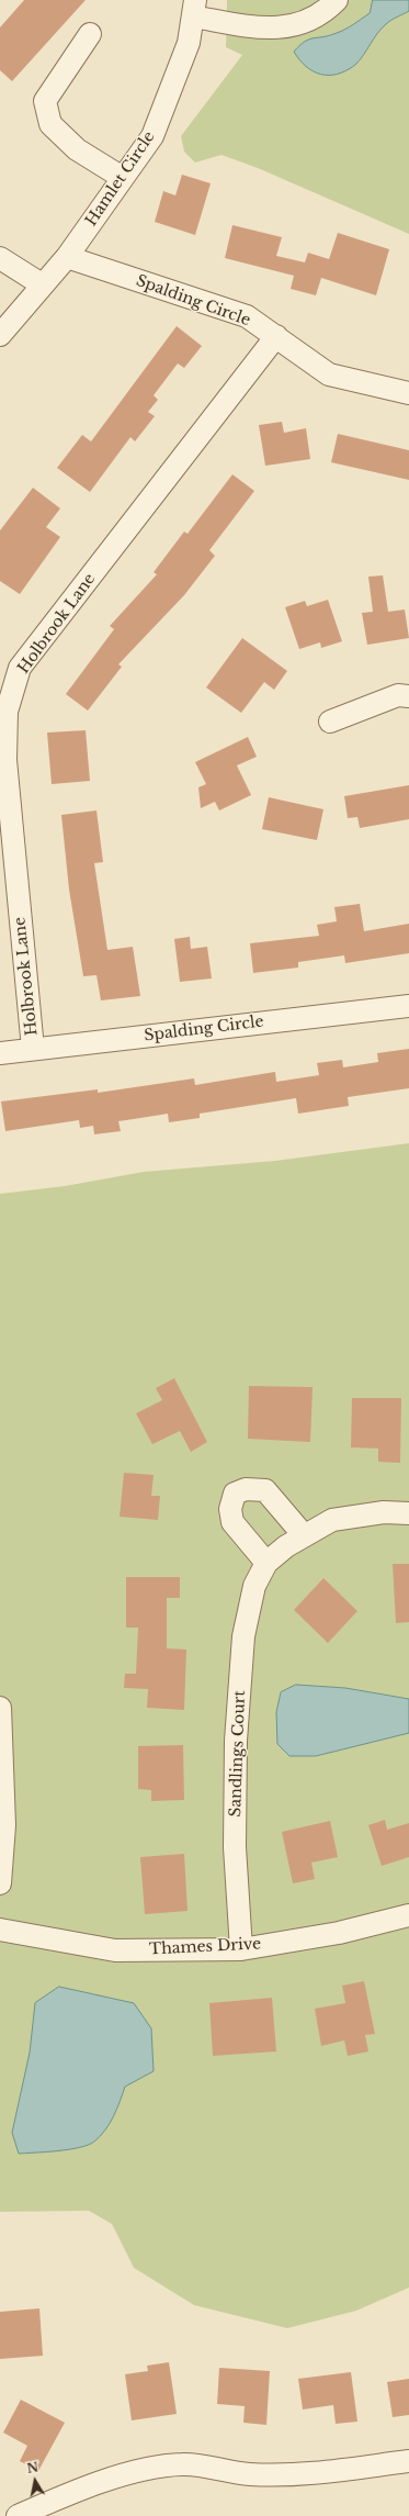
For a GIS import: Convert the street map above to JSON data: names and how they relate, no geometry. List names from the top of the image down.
{
  "streets": {
    "street": [
      "Hamlet Circle",
      "Spalding Circle",
      "Holbrook Lane",
      "Sandlings Court",
      "Thames Drive"
    ]
  },
  "crossings": [
    ["Hamlet Circle", "Spalding Circle"],
    ["Spalding Circle", "Holbrook Lane"],
    ["Sandlings Court", "Thames Drive"]
  ],
  "north": "top"
}
